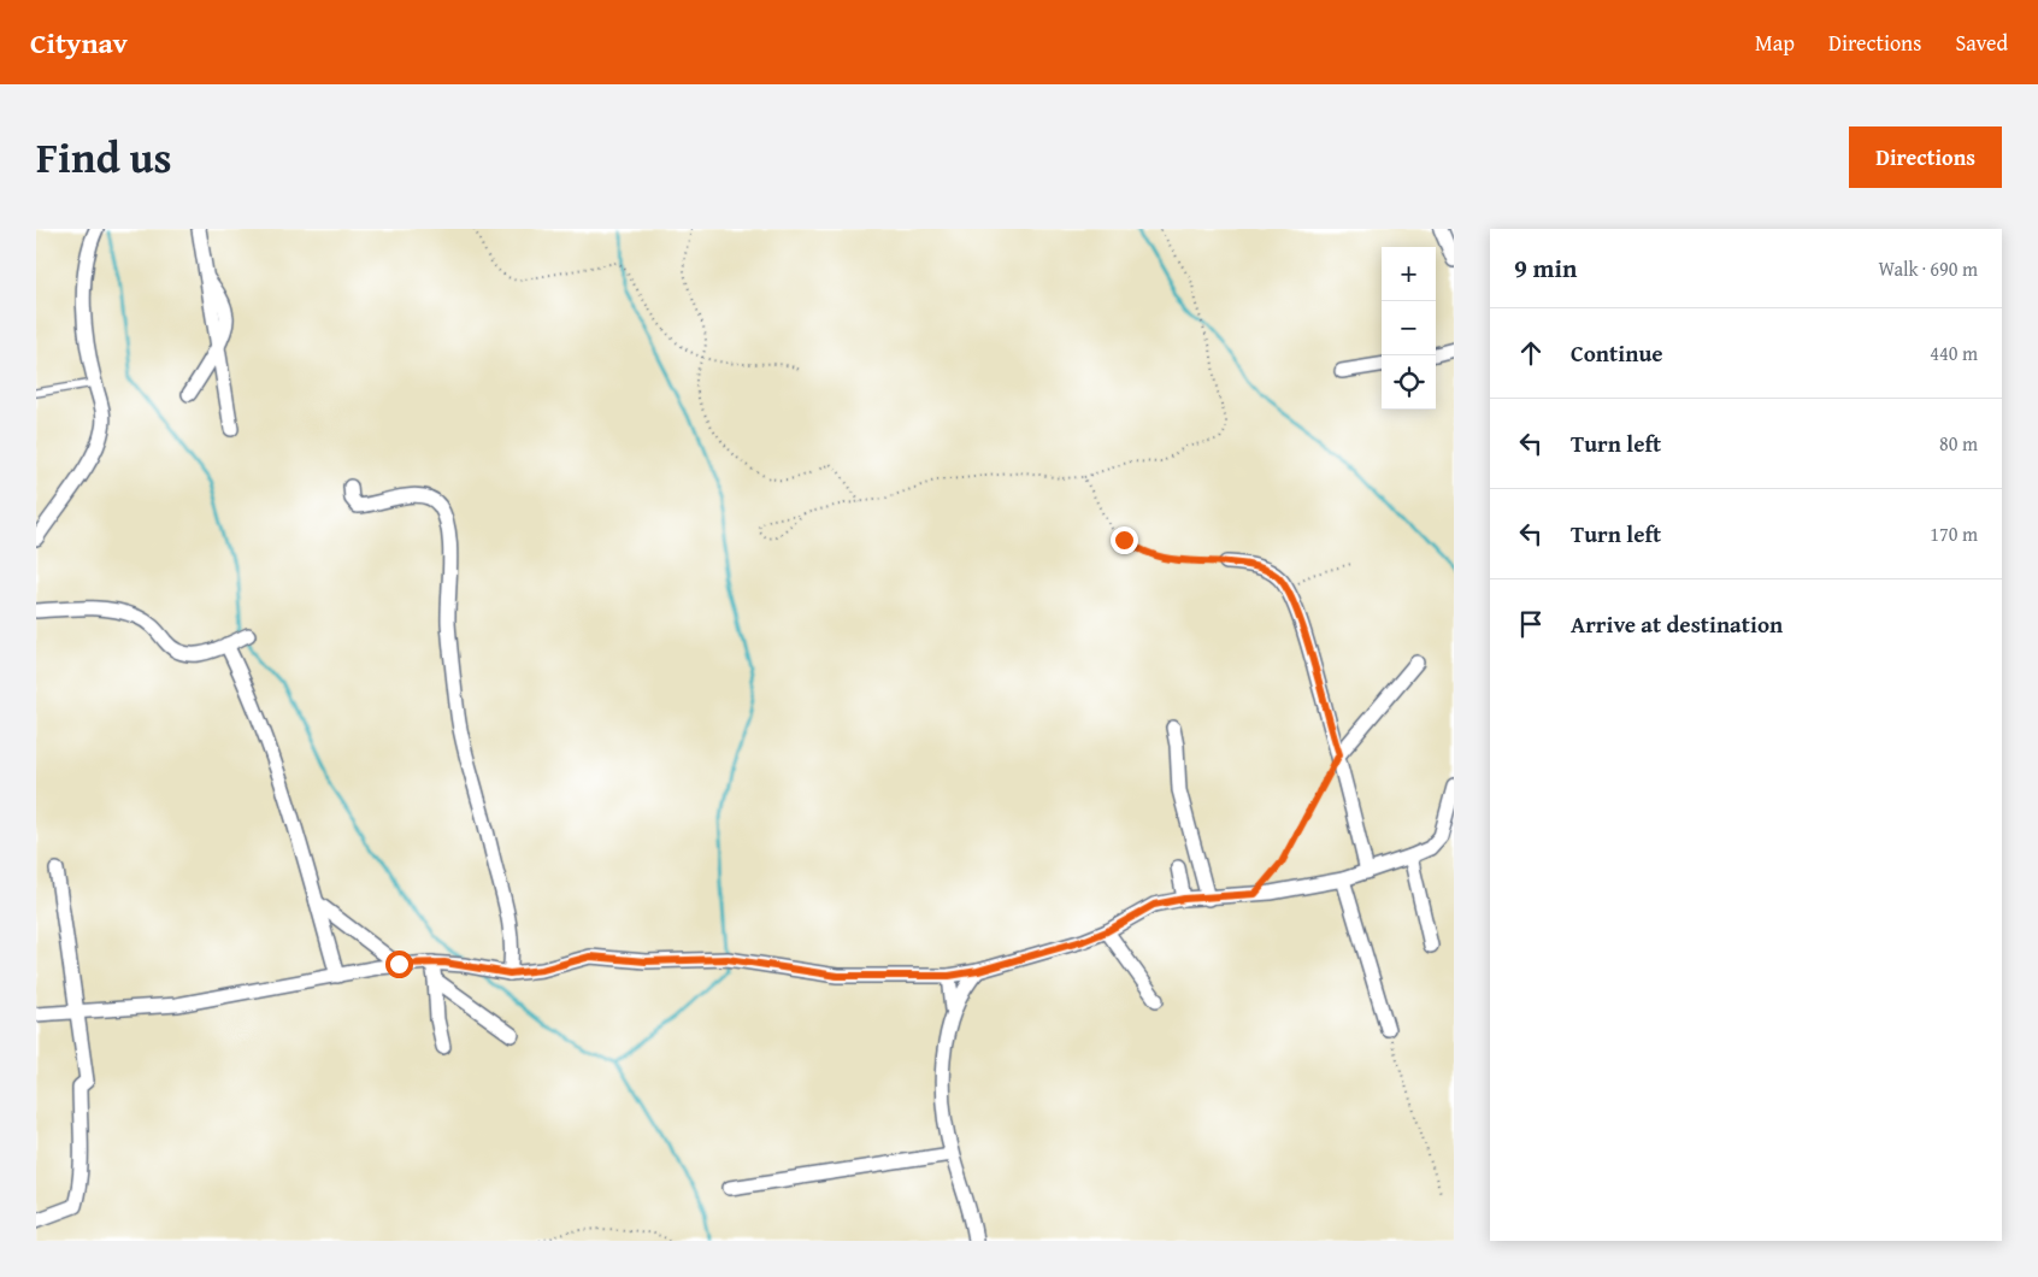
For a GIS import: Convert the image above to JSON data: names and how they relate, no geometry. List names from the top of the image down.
{
  "page": {
    "header": "Citynav",
    "nav": ["Map", "Directions", "Saved"],
    "title": "Find us",
    "buttons": "Directions",
    "heading": ["9 min", "Walk · 690 m"],
    "map_buttons": ["+", "−"],
    "list": [
      ["Continue", "440 m"],
      ["Turn left", "80 m"],
      ["Turn left", "170 m"],
      "Arrive at destination"
    ]
  }
}
